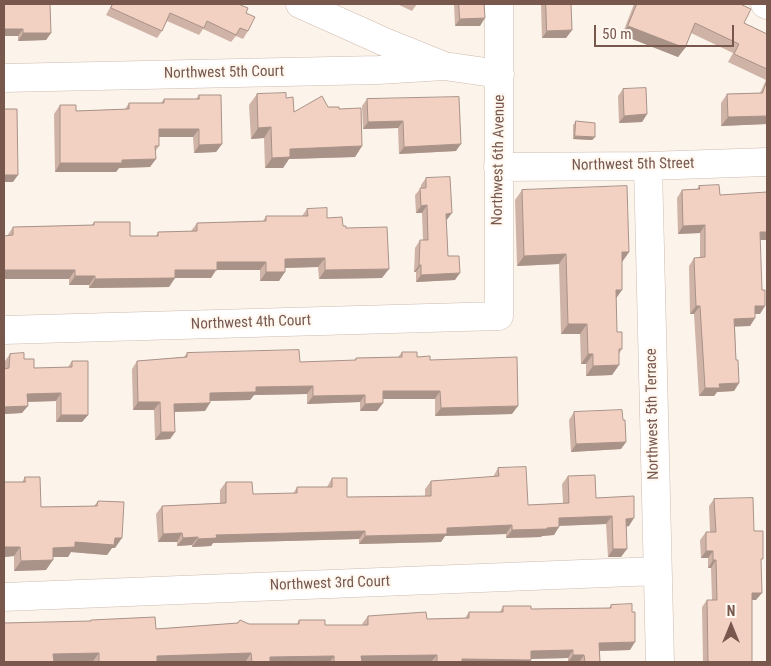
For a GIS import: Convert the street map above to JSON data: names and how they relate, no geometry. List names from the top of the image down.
{
  "streets": {
    "street": [
      "Northwest 5th Court",
      "Northwest 6th Avenue",
      "Northwest 5th Street",
      "Northwest 4th Court",
      "Northwest 5th Terrace",
      "Northwest 3rd Court"
    ]
  },
  "crossings": [
    ["Northwest 6th Avenue", "Northwest 5th Street"],
    ["Northwest 6th Avenue", "Northwest 4th Court"],
    ["Northwest 5th Street", "Northwest 5th Terrace"],
    ["Northwest 5th Terrace", "Northwest 3rd Court"]
  ],
  "scale_bar": "50 m",
  "north": "top"
}
